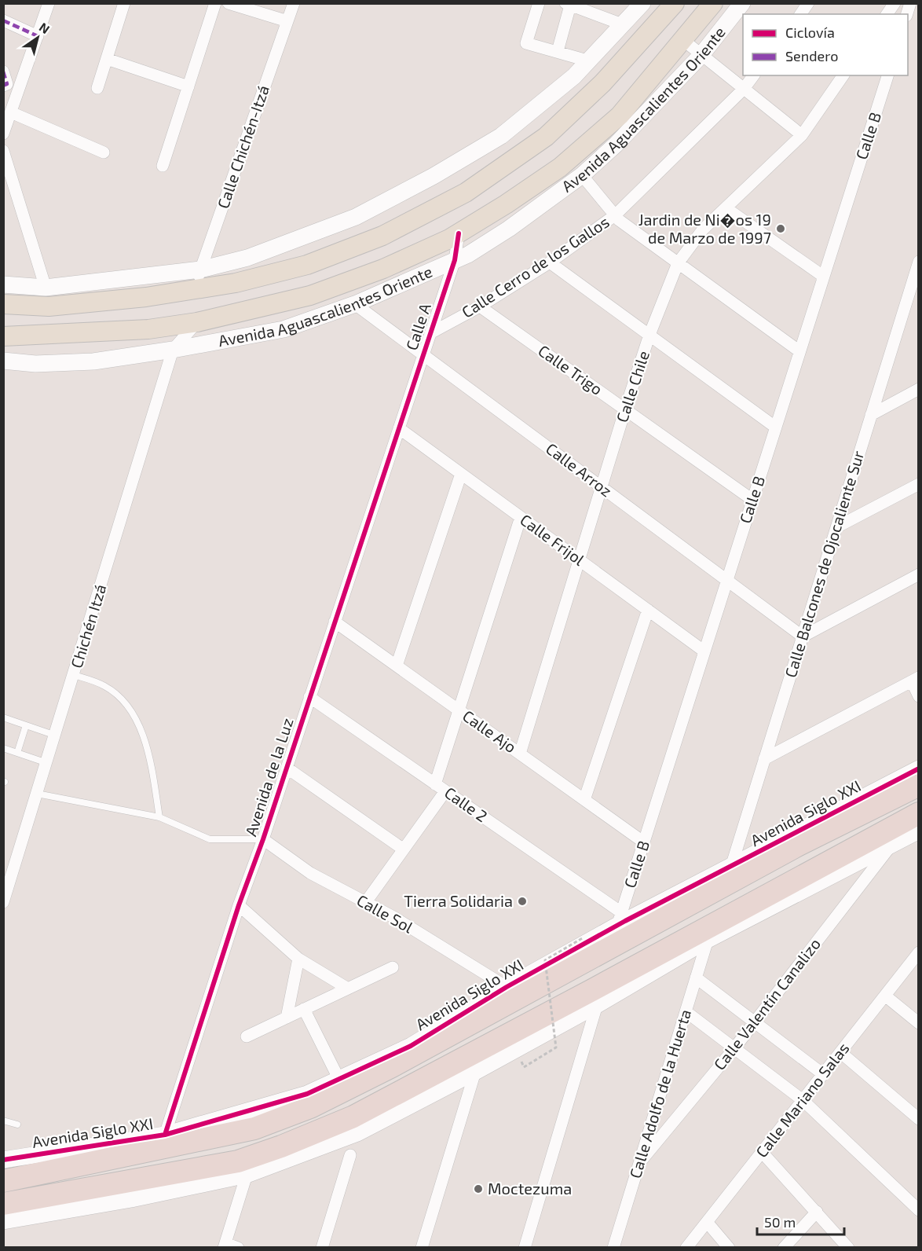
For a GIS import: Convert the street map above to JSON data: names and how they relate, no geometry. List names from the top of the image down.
{
  "streets": {
    "highway": ["Avenida Siglo XXI"],
    "main road": ["Avenida Aguascalientes Oriente"],
    "street": [
      "Calle B",
      "Calle Chichén-Itzá",
      "Calle Cerro de los Gallos",
      "Calle A",
      "Calle Trigo",
      "Calle Chile",
      "Calle Arroz",
      "Calle Frijol",
      "Calle Balcones de Ojocaliente Sur",
      "Chichén Itzá",
      "Calle Ajo",
      "Avenida de la Luz",
      "Calle 2",
      "Calle Sol",
      "Calle Valentín Canalizo",
      "Calle Adolfo de la Huerta",
      "Calle Mariano Salas"
    ]
  },
  "crossings": [
    ["Avenida Aguascalientes Oriente", "Calle A"],
    ["Avenida Aguascalientes Oriente", "Calle Arroz"],
    ["Avenida Aguascalientes Oriente", "Chichén Itzá"],
    ["Calle B", "Calle Trigo"],
    ["Calle B", "Calle Arroz"],
    ["Calle B", "Calle Frijol"],
    ["Calle B", "Calle Ajo"],
    ["Calle B", "Calle 2"],
    ["Calle B", "Avenida Siglo XXI"],
    ["Calle Cerro de los Gallos", "Calle A"],
    ["Calle Cerro de los Gallos", "Calle Trigo"],
    ["Calle A", "Calle Arroz"],
    ["Calle A", "Calle Frijol"],
    ["Calle A", "Avenida de la Luz"],
    ["Calle Trigo", "Calle Chile"],
    ["Calle Chile", "Calle Arroz"],
    ["Calle Chile", "Calle Frijol"],
    ["Calle Chile", "Calle Ajo"],
    ["Calle Arroz", "Calle Balcones de Ojocaliente Sur"],
    ["Calle Frijol", "Avenida de la Luz"],
    ["Calle Balcones de Ojocaliente Sur", "Avenida Siglo XXI"],
    ["Calle Ajo", "Avenida de la Luz"],
    ["Avenida de la Luz", "Calle 2"],
    ["Avenida de la Luz", "Avenida Siglo XXI"],
    ["Avenida de la Luz", "Calle Sol"],
    ["Calle 2", "Avenida Siglo XXI"],
    ["Avenida Siglo XXI", "Calle Sol"],
    ["Calle Valentín Canalizo", "Calle Adolfo de la Huerta"]
  ],
  "places": ["Jardin de Ni�os 19 de Marzo de 1997", "Tierra Solidaria", "Moctezuma"],
  "legend": ["Ciclovía", "Sendero"],
  "scale_bar": "50 m",
  "north": "top right"
}
